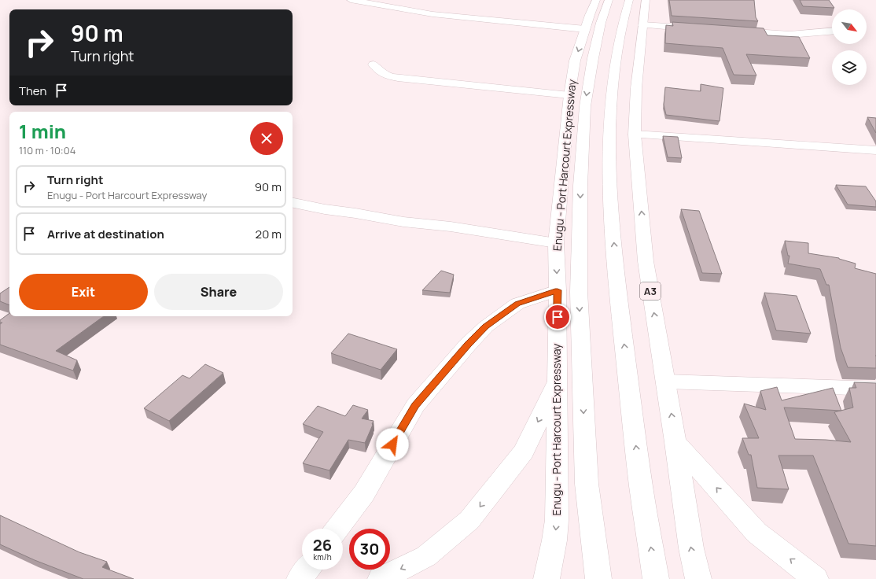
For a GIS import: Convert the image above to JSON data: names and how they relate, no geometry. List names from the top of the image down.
{
  "streets": {
    "main road": ["Enugu - Port Harcourt Expressway", "A3"]
  },
  "north": "bottom right",
  "page": {
    "turn": ["90 m", "Turn right"],
    "then": "Then",
    "heading": ["1 min", "110 m · 10:04"],
    "list": [
      {
        "name": "Turn right",
        "note": "Enugu - Port Harcourt Expressway",
        "value": "90 m"
      },
      {
        "name": "Arrive at destination",
        "value": "20 m"
      }
    ],
    "buttons": ["Exit", "Share"],
    "speed": "26 km/h",
    "limit": "30"
  }
}
